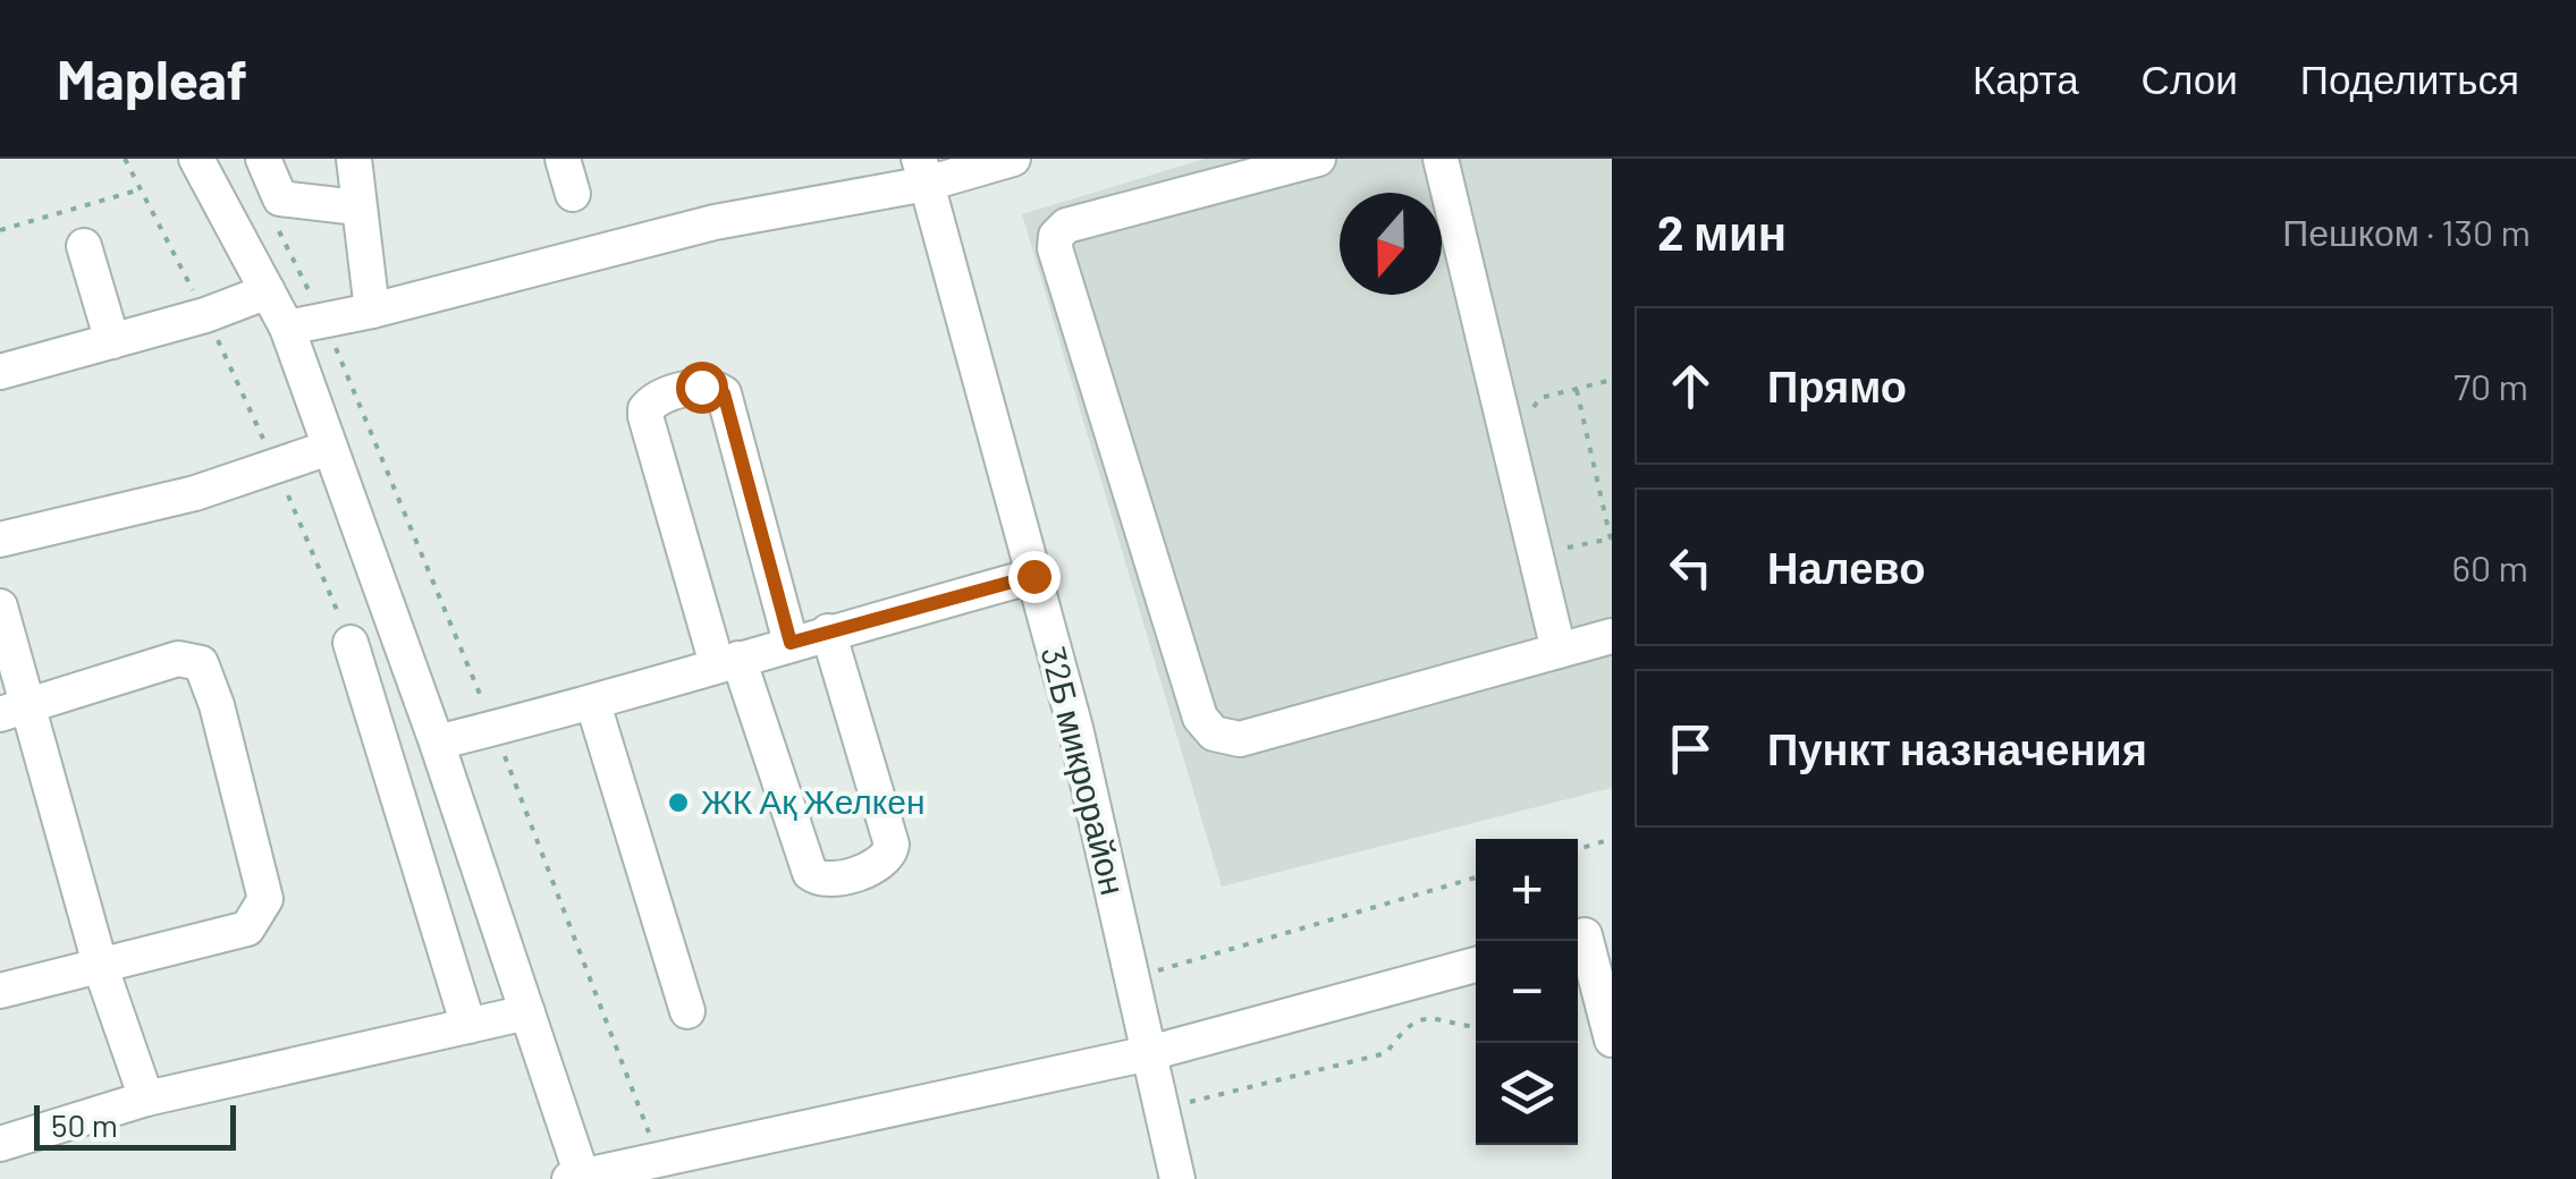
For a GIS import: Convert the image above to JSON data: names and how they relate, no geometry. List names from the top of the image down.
{
  "streets": {
    "street": ["32Б микрорайон"]
  },
  "places": ["ЖК Ақ Желкен"],
  "scale_bar": "50 m",
  "north": "bottom",
  "page": {
    "header": "Mapleaf",
    "nav": ["Карта", "Слои", "Поделиться"],
    "heading": ["2 мин", "Пешком · 130 m"],
    "list": [
      ["Прямо", "70 m"],
      ["Налево", "60 m"],
      "Пункт назначения"
    ],
    "map_buttons": ["+", "−"],
    "scale": "50 m"
  }
}
